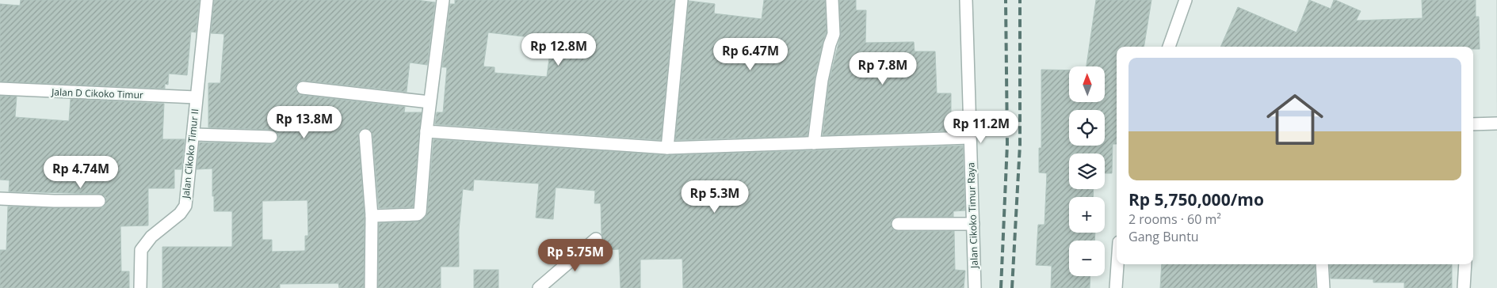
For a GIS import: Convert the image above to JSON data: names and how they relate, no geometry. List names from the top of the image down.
{
  "streets": {
    "street": ["Jalan D Cikoko Timur", "Jalan Cikoko Timur II", "Jalan Cikoko Timur Raya"]
  },
  "crossings": [
    ["Jalan D Cikoko Timur", "Jalan Cikoko Timur II"]
  ],
  "north": "top",
  "page": {
    "price": [
      "Rp 12.8M",
      "Rp 6.47M",
      "Rp 7.8M",
      "Rp 13.8M",
      "Rp 11.2M",
      "Rp 4.74M",
      "Rp 5.3M",
      "Rp 5.75M"
    ],
    "list": [
      {
        "name": "Rp 5,750,000/mo",
        "note": "2 rooms · 60 m² · Gang Buntu"
      }
    ],
    "map_buttons": ["+", "−"]
  }
}
